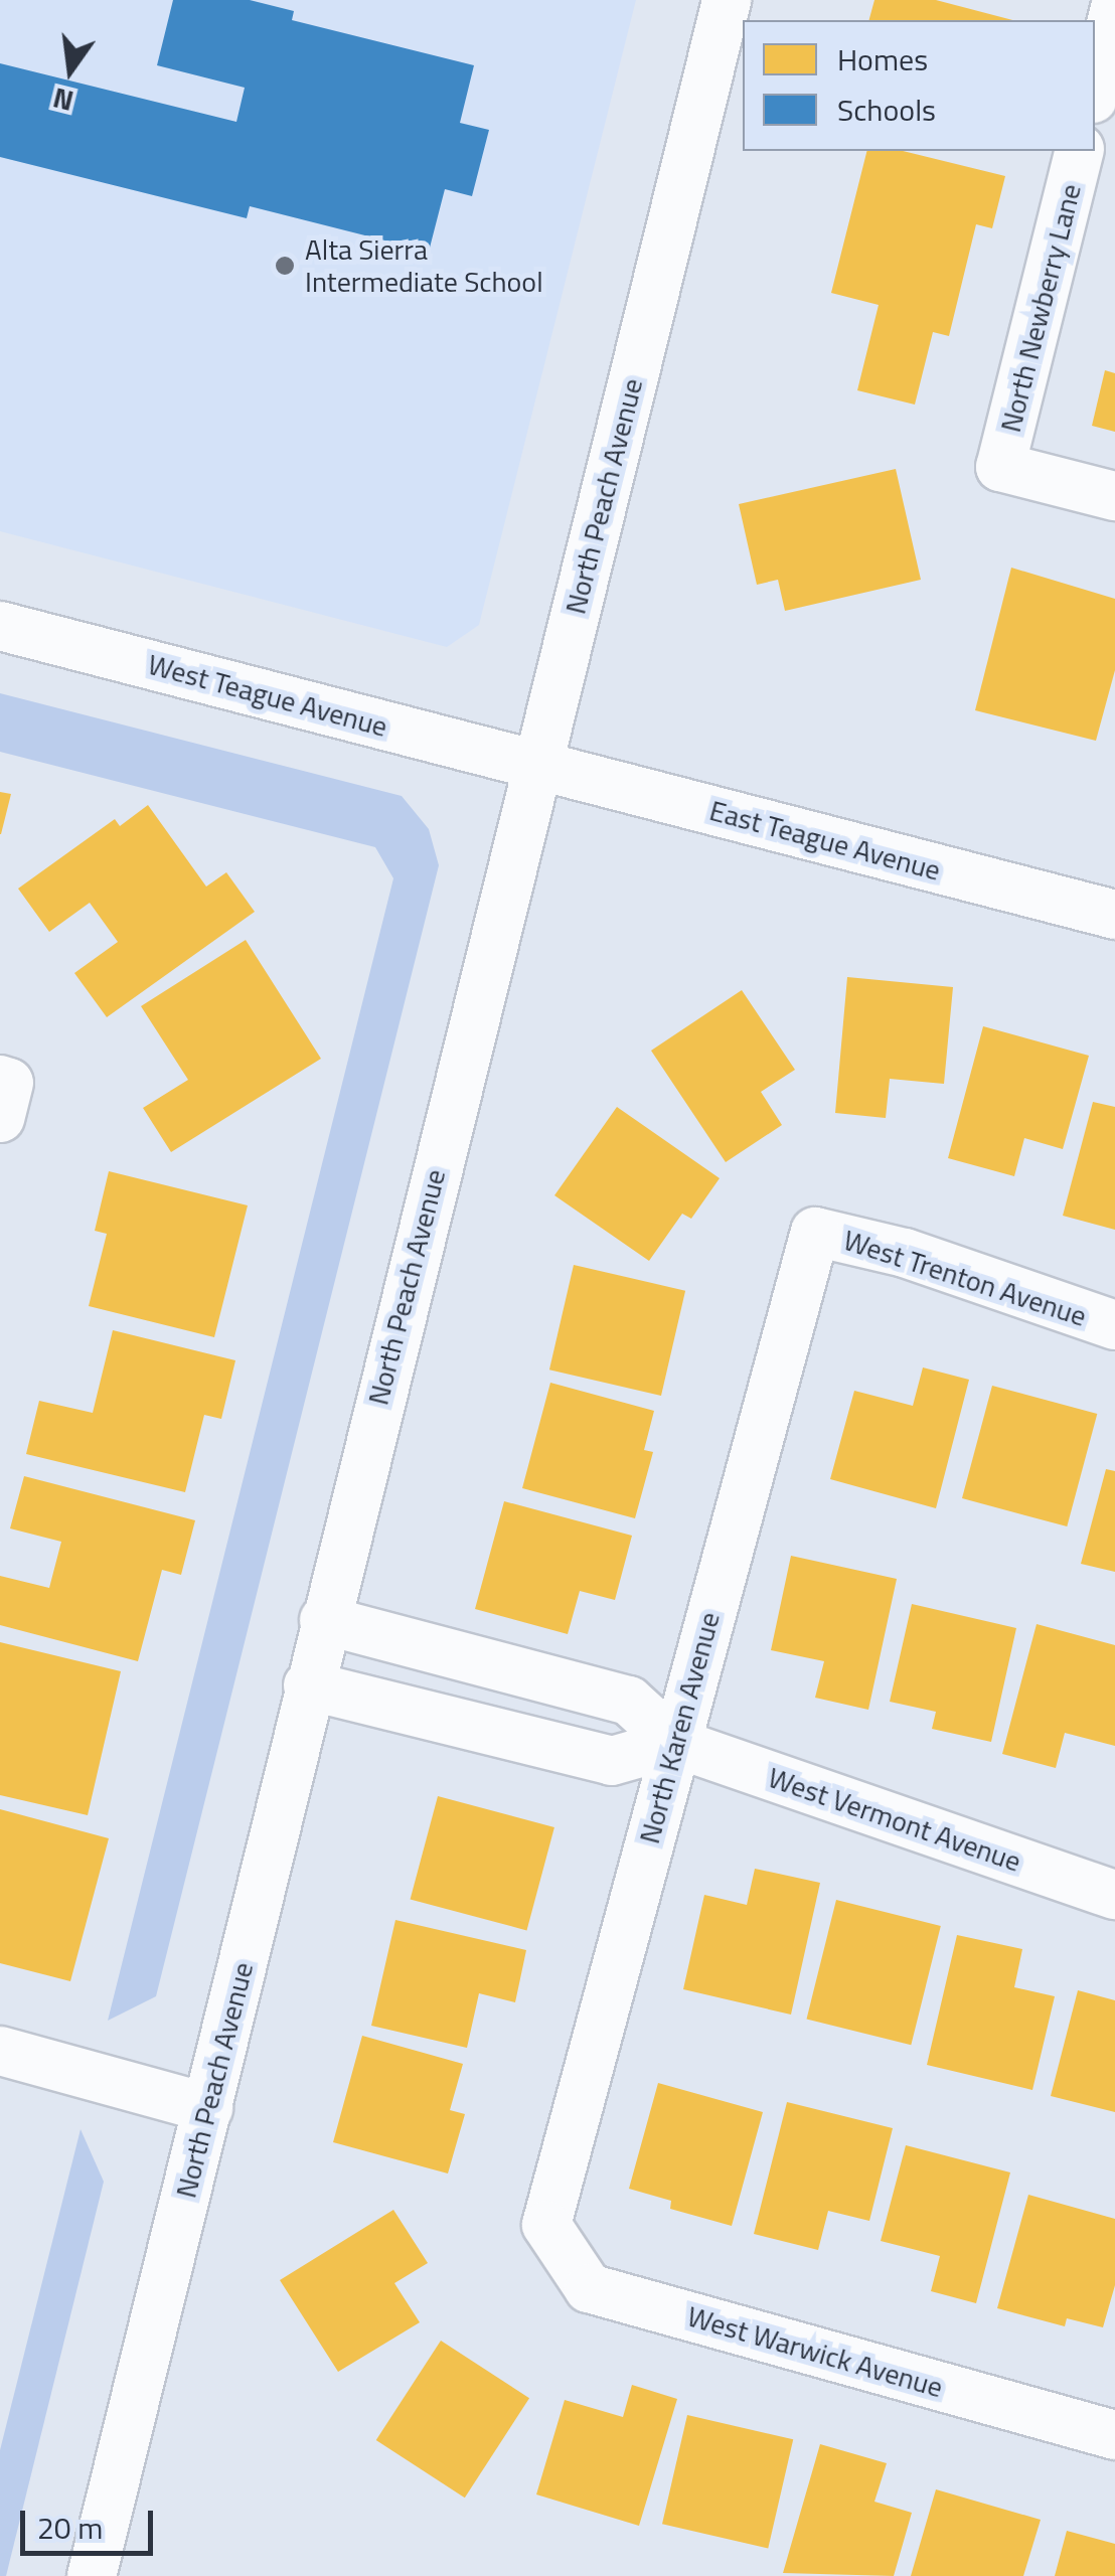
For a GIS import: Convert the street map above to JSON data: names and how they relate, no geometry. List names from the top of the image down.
{
  "streets": {
    "street": [
      "North Newberry Lane",
      "North Peach Avenue",
      "West Teague Avenue",
      "East Teague Avenue",
      "West Trenton Avenue",
      "North Karen Avenue",
      "West Vermont Avenue",
      "West Warwick Avenue"
    ]
  },
  "crossings": [
    ["North Peach Avenue", "West Teague Avenue"],
    ["North Peach Avenue", "East Teague Avenue"],
    ["North Peach Avenue", "West Vermont Avenue"],
    ["West Teague Avenue", "East Teague Avenue"],
    ["West Trenton Avenue", "North Karen Avenue"],
    ["North Karen Avenue", "West Vermont Avenue"],
    ["North Karen Avenue", "West Warwick Avenue"]
  ],
  "places": ["Alta Sierra Intermediate School"],
  "legend": ["Homes", "Schools"],
  "scale_bar": "20 m",
  "north": "bottom"
}
